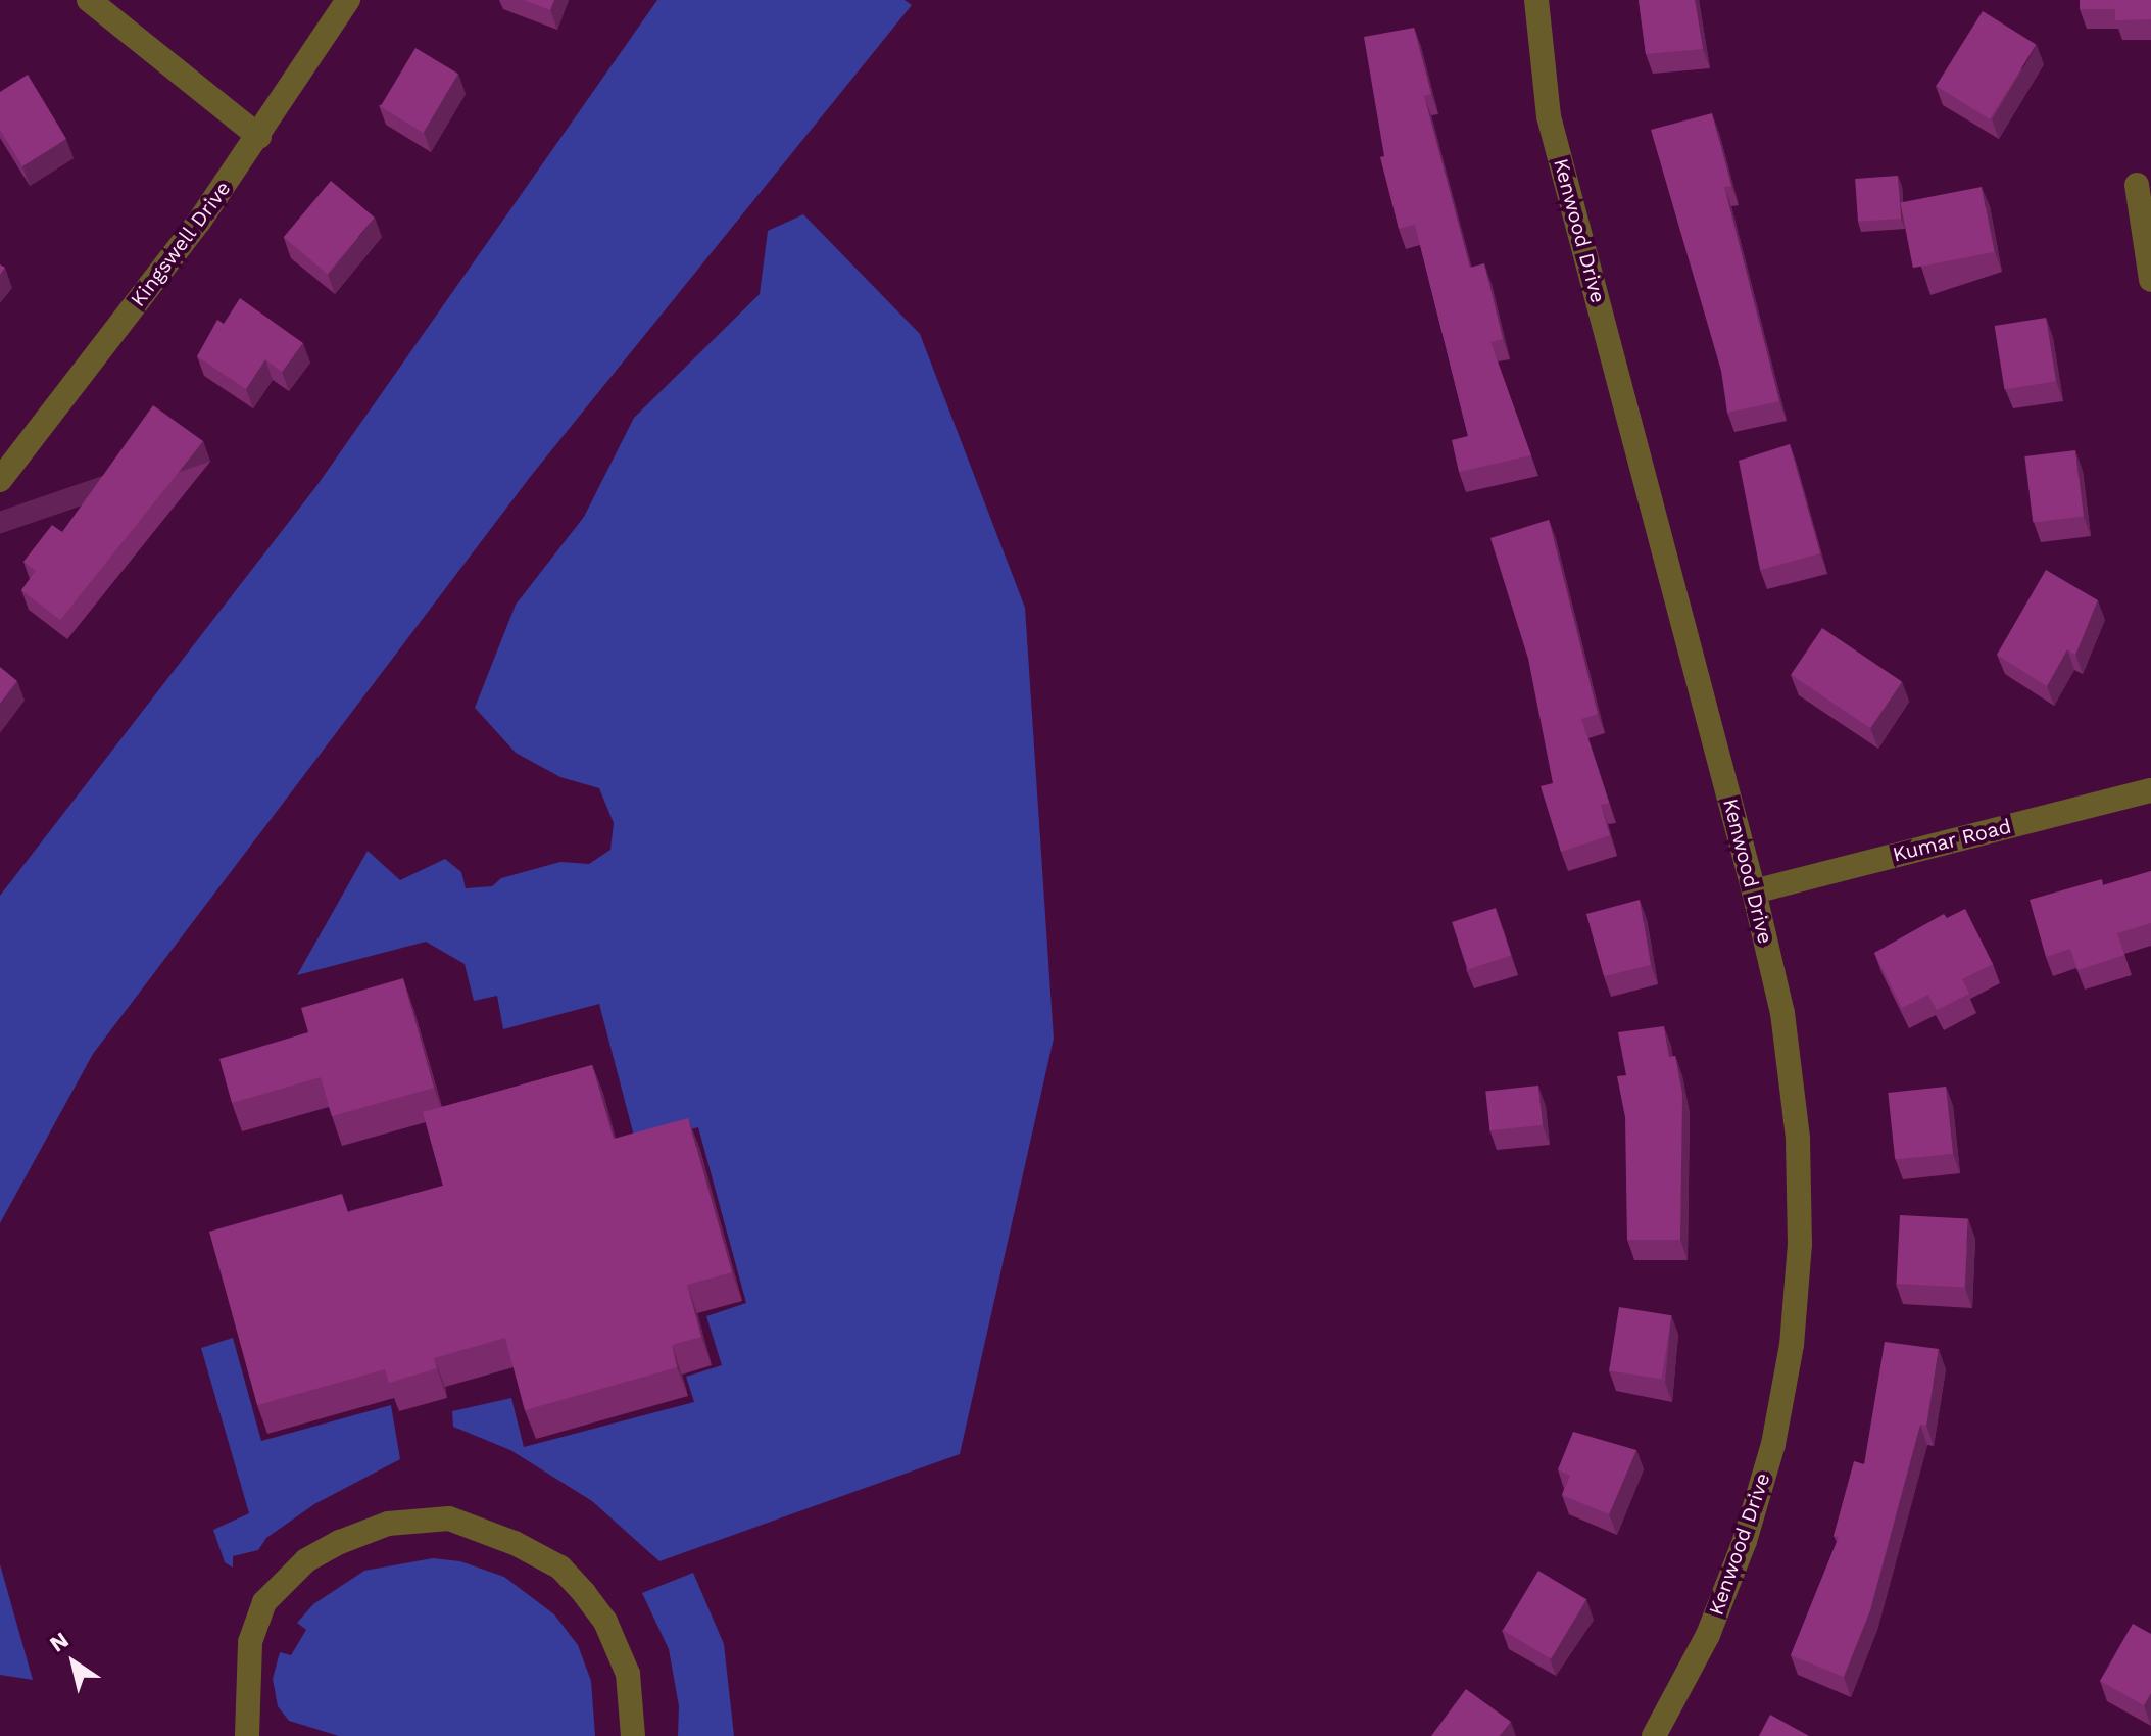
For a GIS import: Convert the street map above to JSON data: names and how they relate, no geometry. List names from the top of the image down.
{
  "streets": {
    "street": ["Kenwood Drive", "Kingswell Drive", "Kumar Road"]
  },
  "crossings": [
    ["Kenwood Drive", "Kumar Road"]
  ],
  "north": "top left"
}
